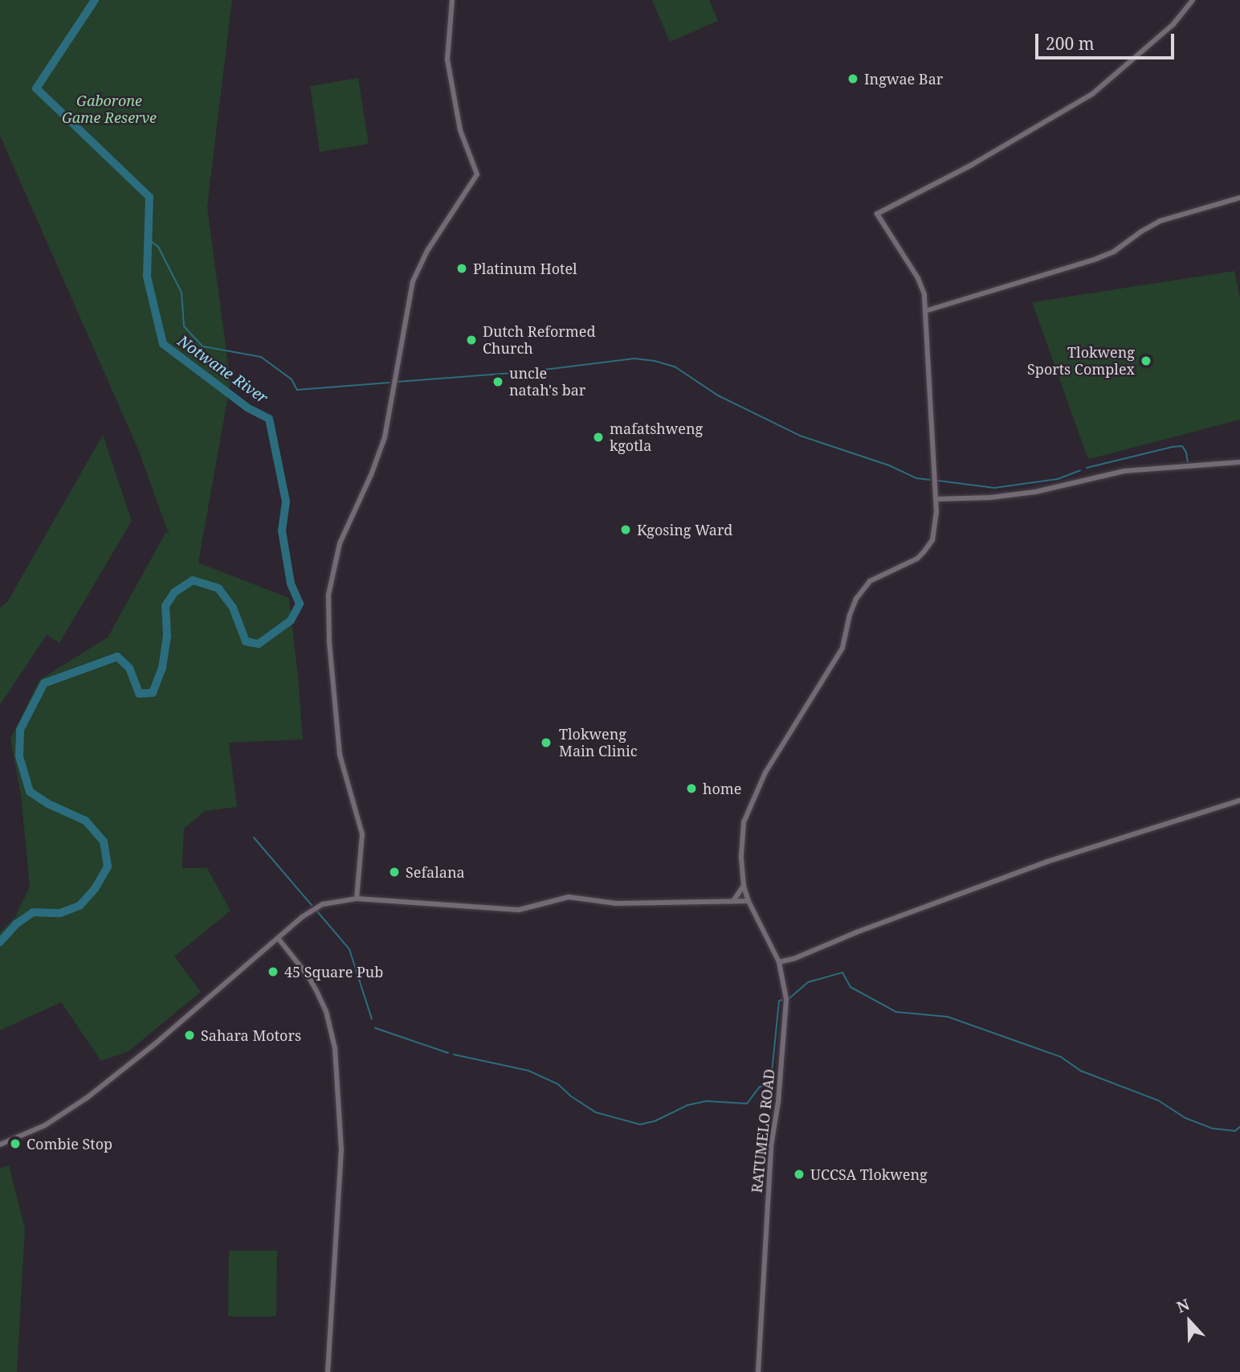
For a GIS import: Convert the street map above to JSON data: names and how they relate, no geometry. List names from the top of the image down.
{
  "streets": {
    "street": ["RATUMELO ROAD"]
  },
  "water": ["Notwane River"],
  "parks": ["Gaborone Game Reserve"],
  "places": [
    "Ingwae Bar",
    "Platinum Hotel",
    "Dutch Reformed Church",
    "Tlokweng Sports Complex",
    "uncle natah's bar",
    "mafatshweng kgotla",
    "Kgosing Ward",
    "Tlokweng Main Clinic",
    "home",
    "Sefalana",
    "45 Square Pub",
    "Sahara Motors",
    "Combie Stop",
    "UCCSA Tlokweng"
  ],
  "scale_bar": "200 m",
  "north": "top"
}
